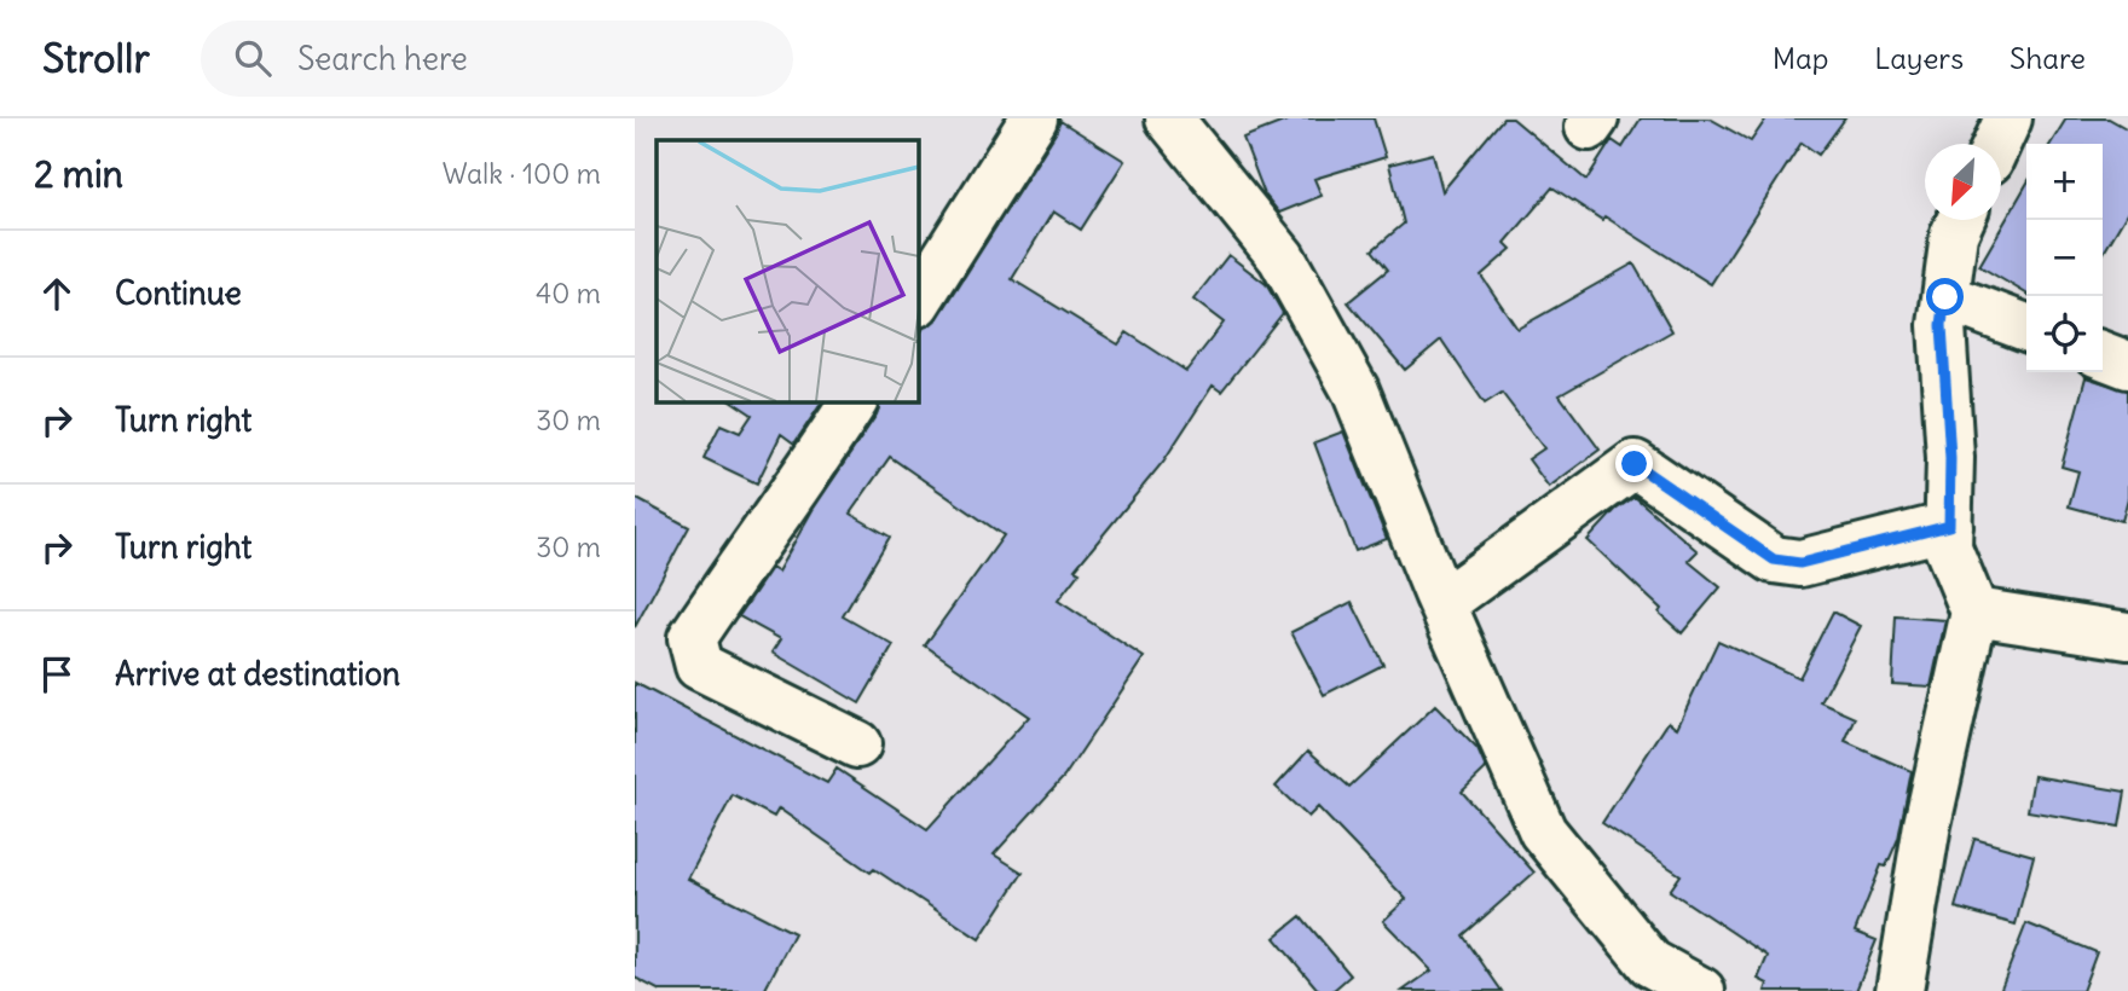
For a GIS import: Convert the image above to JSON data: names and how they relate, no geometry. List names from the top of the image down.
{
  "north": "bottom left",
  "page": {
    "header": "Strollr",
    "search": "Search here",
    "nav": ["Map", "Layers", "Share"],
    "heading": ["2 min", "Walk · 100 m"],
    "map_buttons": ["+", "−"],
    "list": [
      ["Continue", "40 m"],
      ["Turn right", "30 m"],
      ["Turn right", "30 m"],
      "Arrive at destination"
    ]
  }
}
